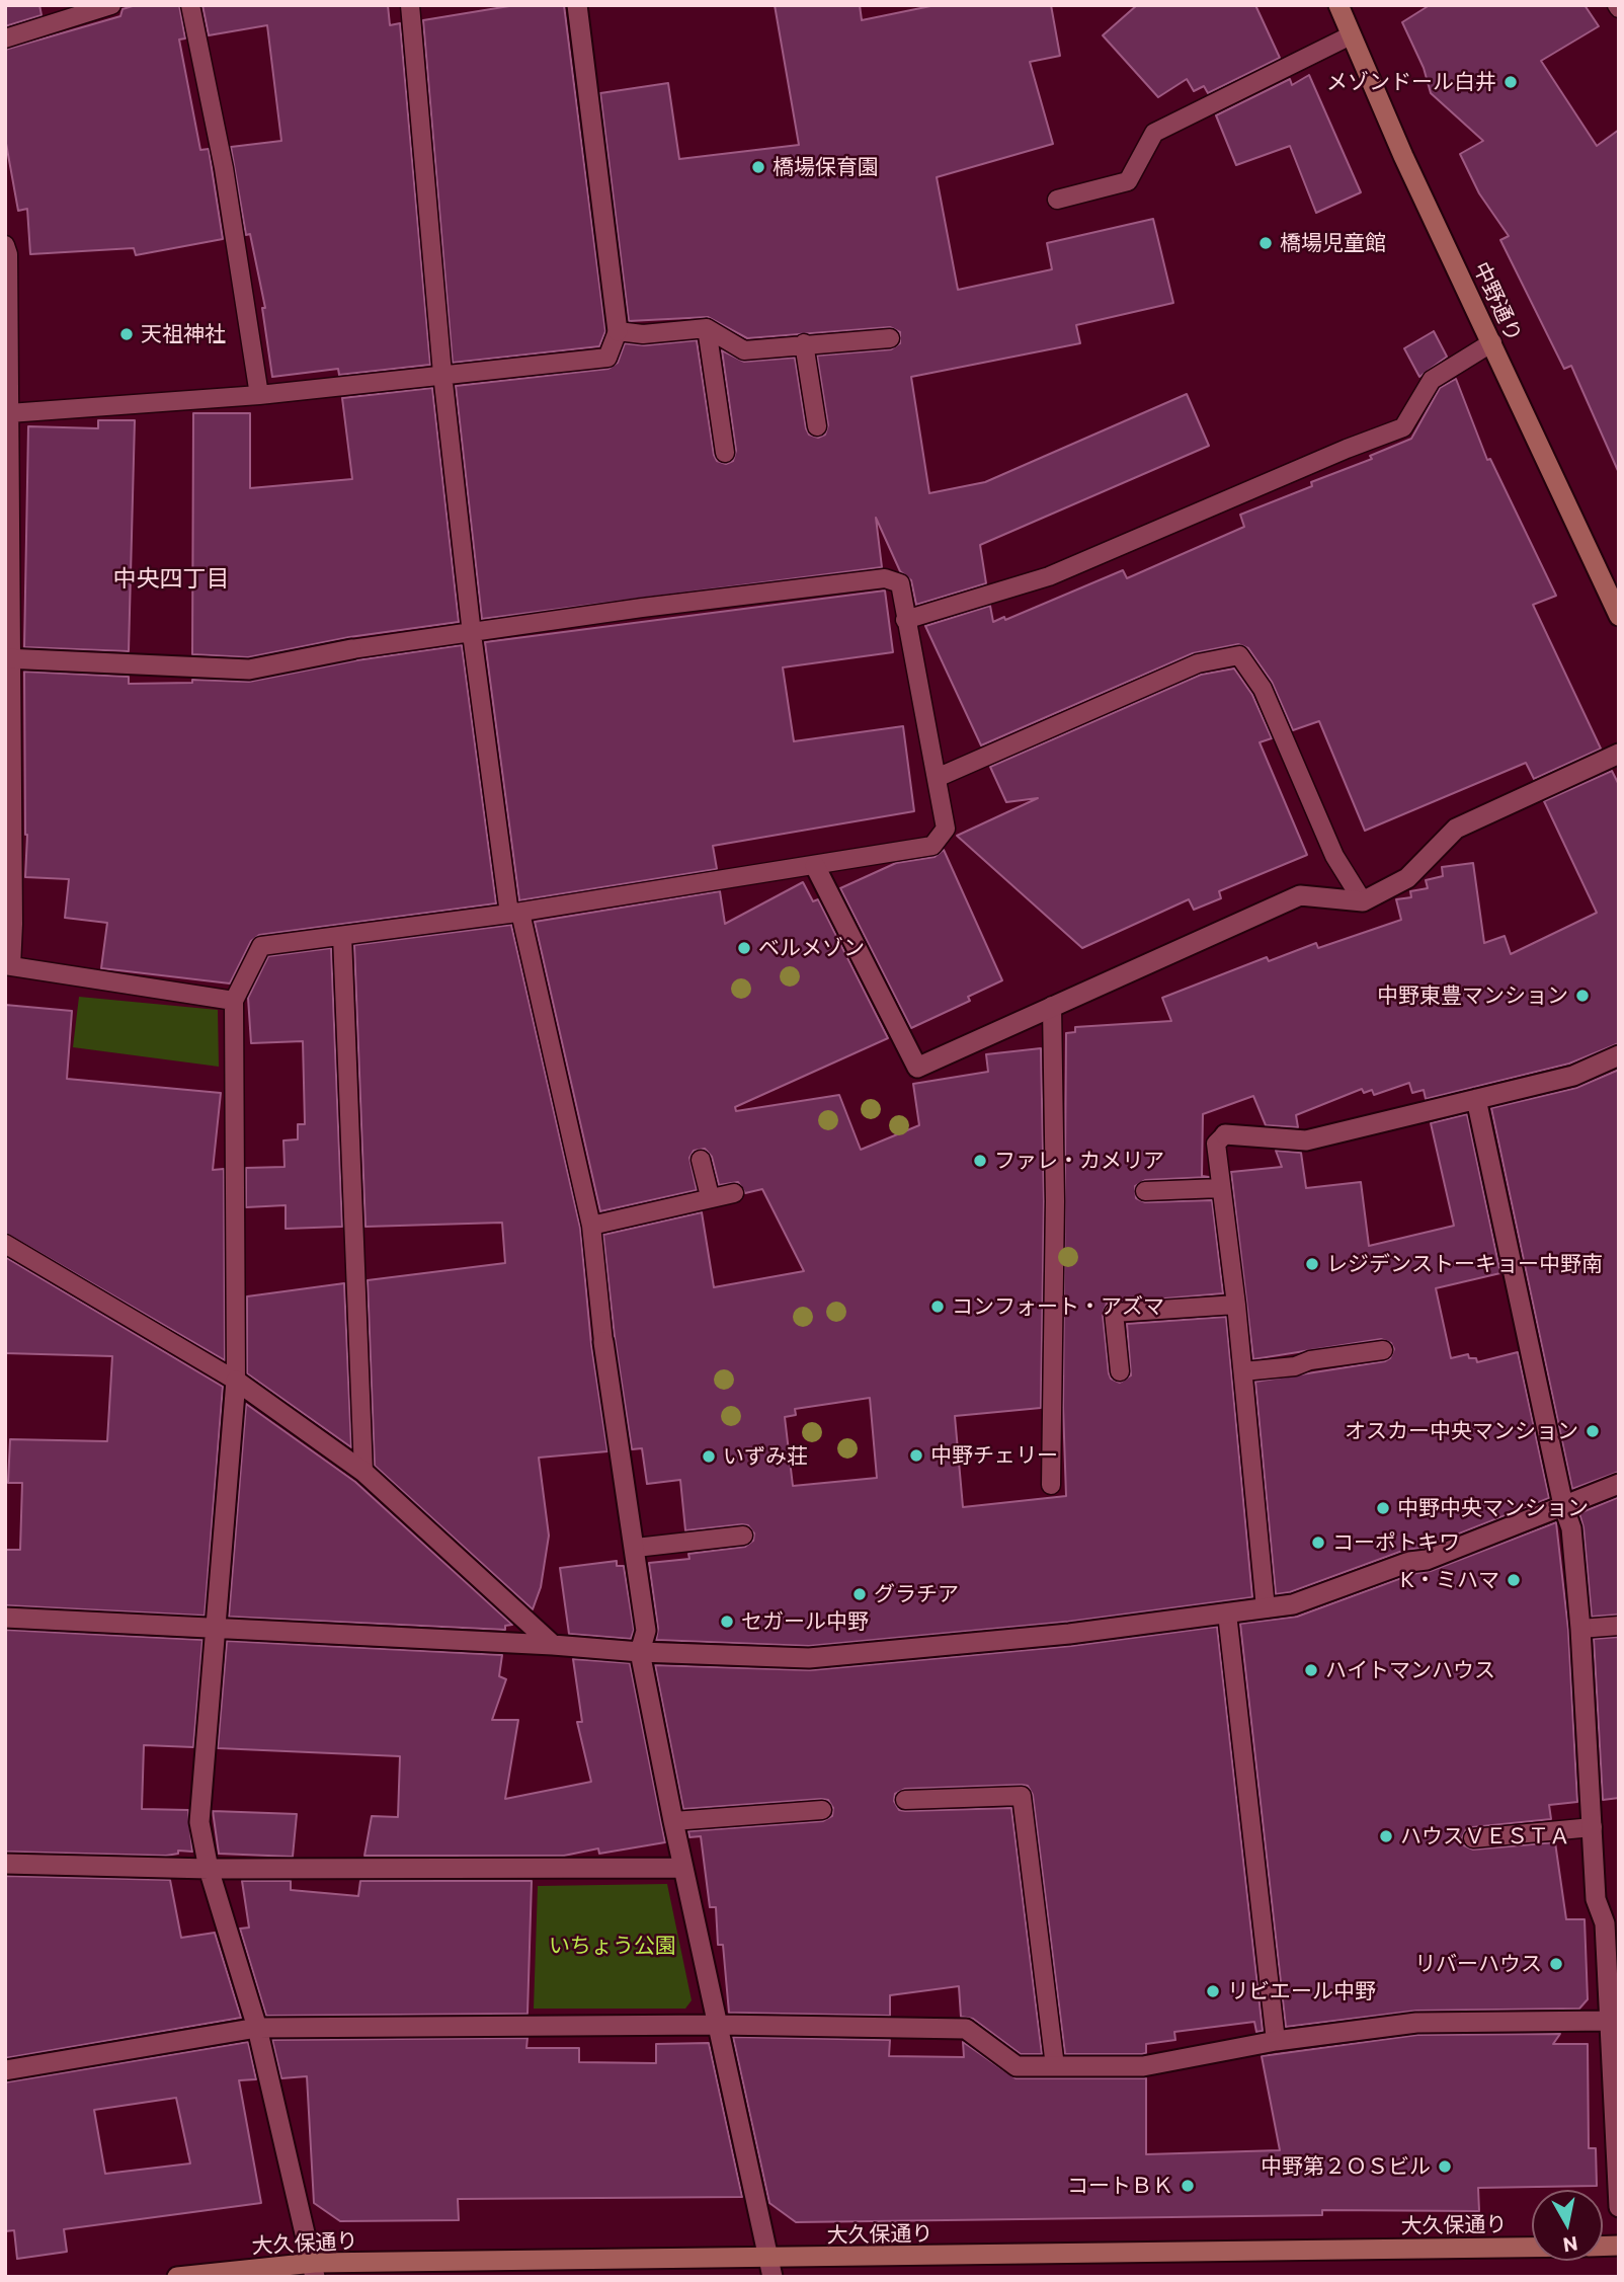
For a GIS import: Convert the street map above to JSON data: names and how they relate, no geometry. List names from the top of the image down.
{
  "streets": {
    "main road": ["中野通り", "大久保通り"]
  },
  "districts": ["中央四丁目"],
  "parks": ["いちょう公園"],
  "places": [
    "メゾンドール白井",
    "橋場保育園",
    "橋場児童館",
    "天祖神社",
    "ベルメゾン",
    "中野東豊マンション",
    "ファレ・カメリア",
    "レジデンストーキョー中野南",
    "コンフォート・アズマ",
    "オスカー中央マンション",
    "中野チェリー",
    "いずみ荘",
    "中野中央マンション",
    "コーポトキワ",
    "K・ミハマ",
    "グラチア",
    "セガール中野",
    "ハイトマンハウス",
    "ハウスＶＥＳＴＡ",
    "リバーハウス",
    "リビエール中野",
    "中野第２ＯＳビル",
    "コートＢＫ"
  ],
  "north": "bottom"
}
